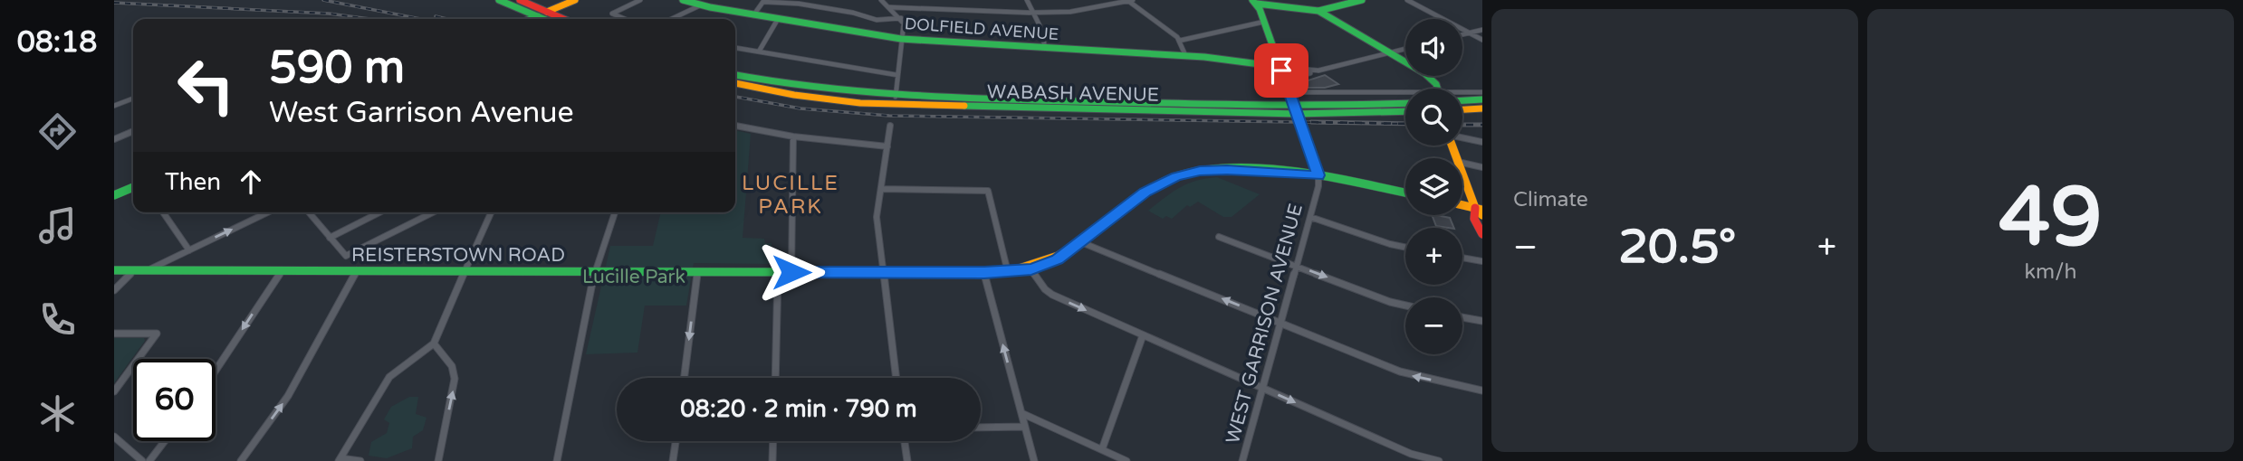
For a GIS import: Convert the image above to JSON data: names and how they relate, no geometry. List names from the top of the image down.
{
  "streets": {
    "main road": ["DOLFIELD AVENUE", "WABASH AVENUE", "REISTERSTOWN ROAD"],
    "street": ["WEST GARRISON AVENUE"]
  },
  "crossings": [
    ["REISTERSTOWN ROAD", "WEST GARRISON AVENUE"]
  ],
  "districts": ["LUCILLE PARK"],
  "parks": ["Lucille Park"],
  "page": {
    "tabs": "08:18",
    "tile": [
      "Climate",
      ["49", "km/h"]
    ],
    "map_buttons": ["+", "−"],
    "turn": ["590 m", "West Garrison Avenue"],
    "then": "Then",
    "heat": ["−", "20.5°", "+"],
    "limit": "60",
    "trip": "08:20 · 2 min · 790 m"
  }
}
